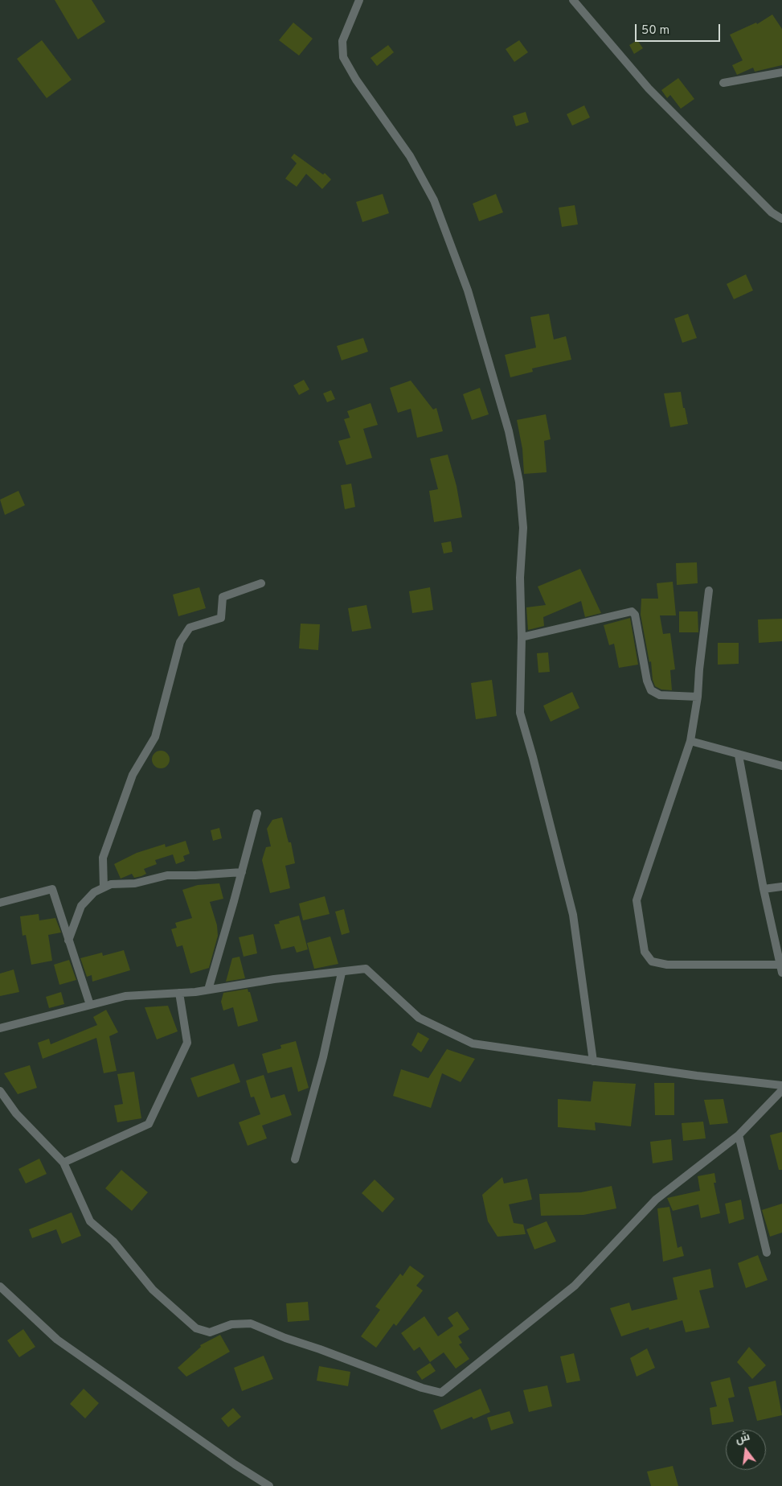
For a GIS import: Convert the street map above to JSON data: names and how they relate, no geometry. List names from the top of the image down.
{
  "scale_bar": "50 m",
  "north": "top"
}
